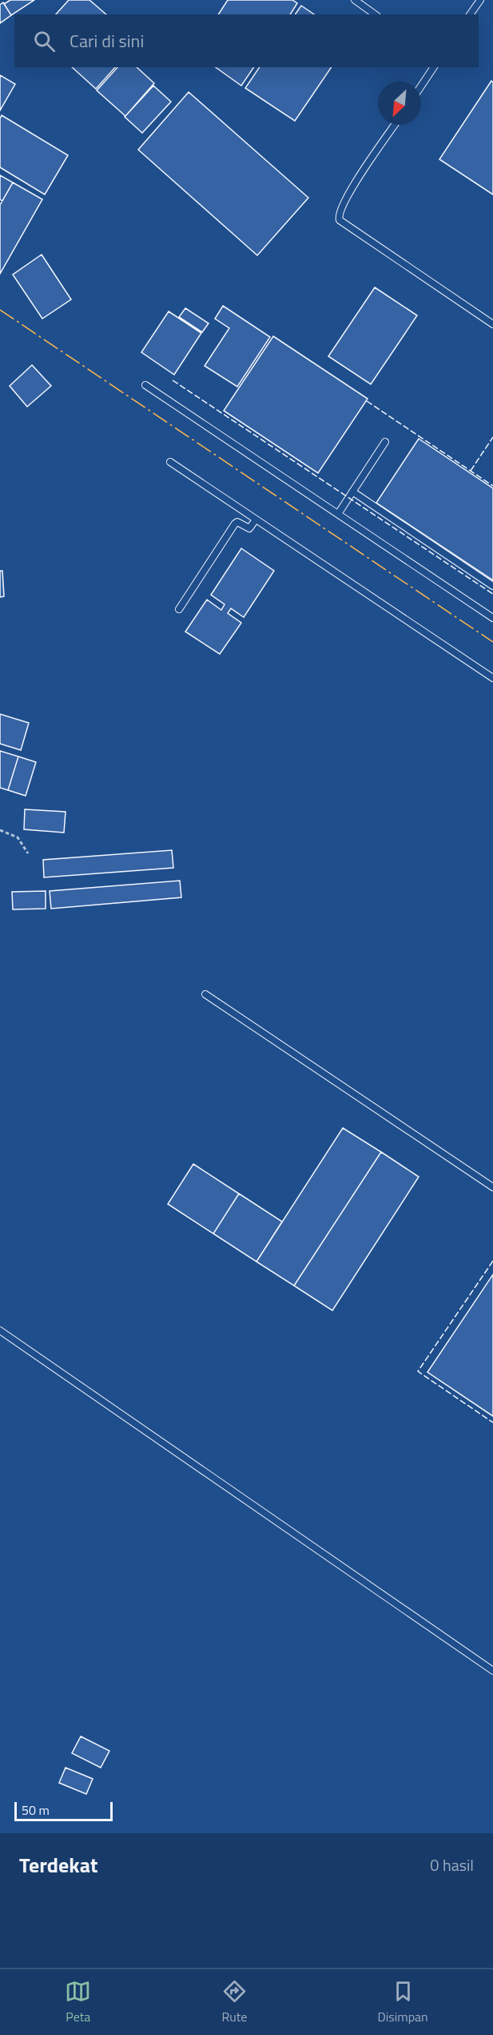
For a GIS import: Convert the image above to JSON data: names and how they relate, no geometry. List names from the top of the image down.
{
  "scale_bar": "50 m",
  "north": "bottom left",
  "page": {
    "search": "Cari di sini",
    "scale": "50 m",
    "heading": ["Terdekat", "0 hasil"],
    "nav": ["Peta", "Rute", "Disimpan"]
  }
}
